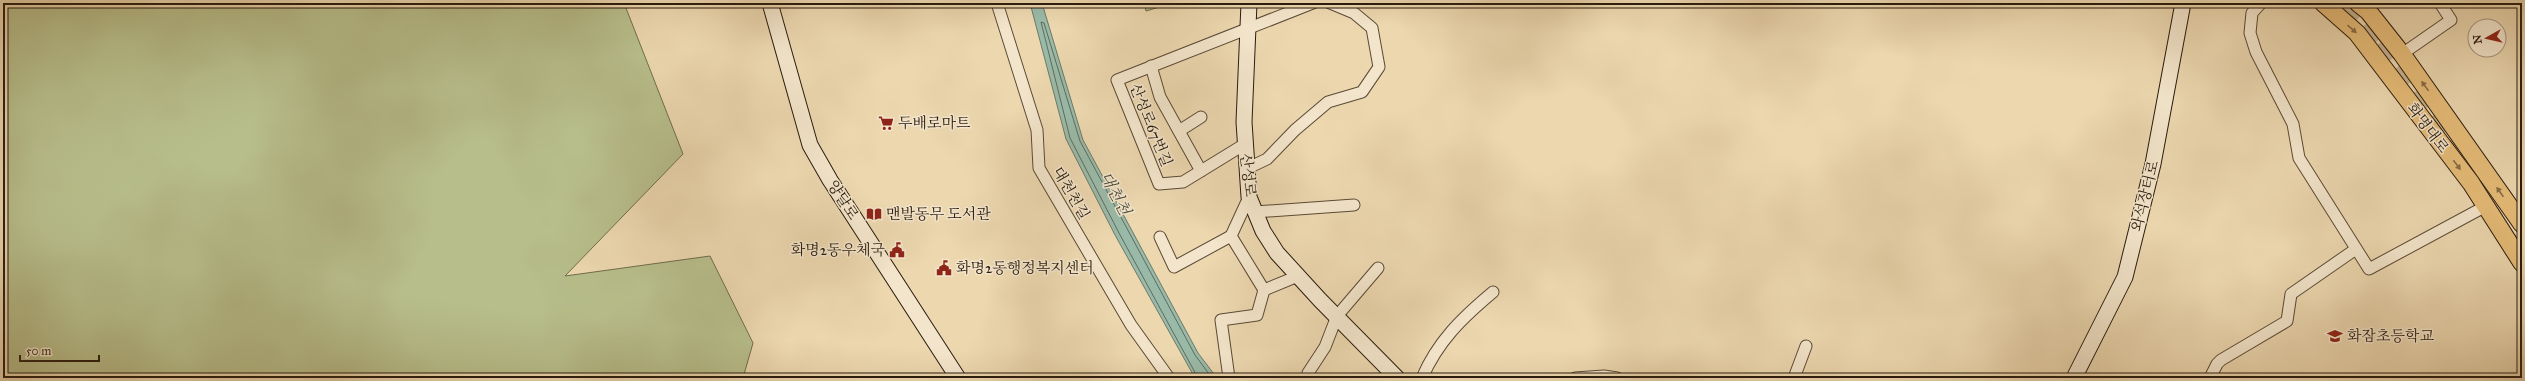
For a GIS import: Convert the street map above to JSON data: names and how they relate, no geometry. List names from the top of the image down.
{
  "streets": {
    "main road": [
      "화명대로",
      "산성로",
      "와석장터로",
      "양달로"
    ],
    "street": ["산성로67번길", "대천천길"]
  },
  "crossings": [
    ["산성로67번길", "산성로"]
  ],
  "water": ["대천천"],
  "places": {
    "supermarket": ["두배로마트"],
    "library": ["맨발동무 도서관"],
    "public building": ["화명2동우체국", "화명2동행정복지센터"],
    "school or university": ["화잠초등학교"]
  },
  "scale_bar": "50 m",
  "north": "left"
}
